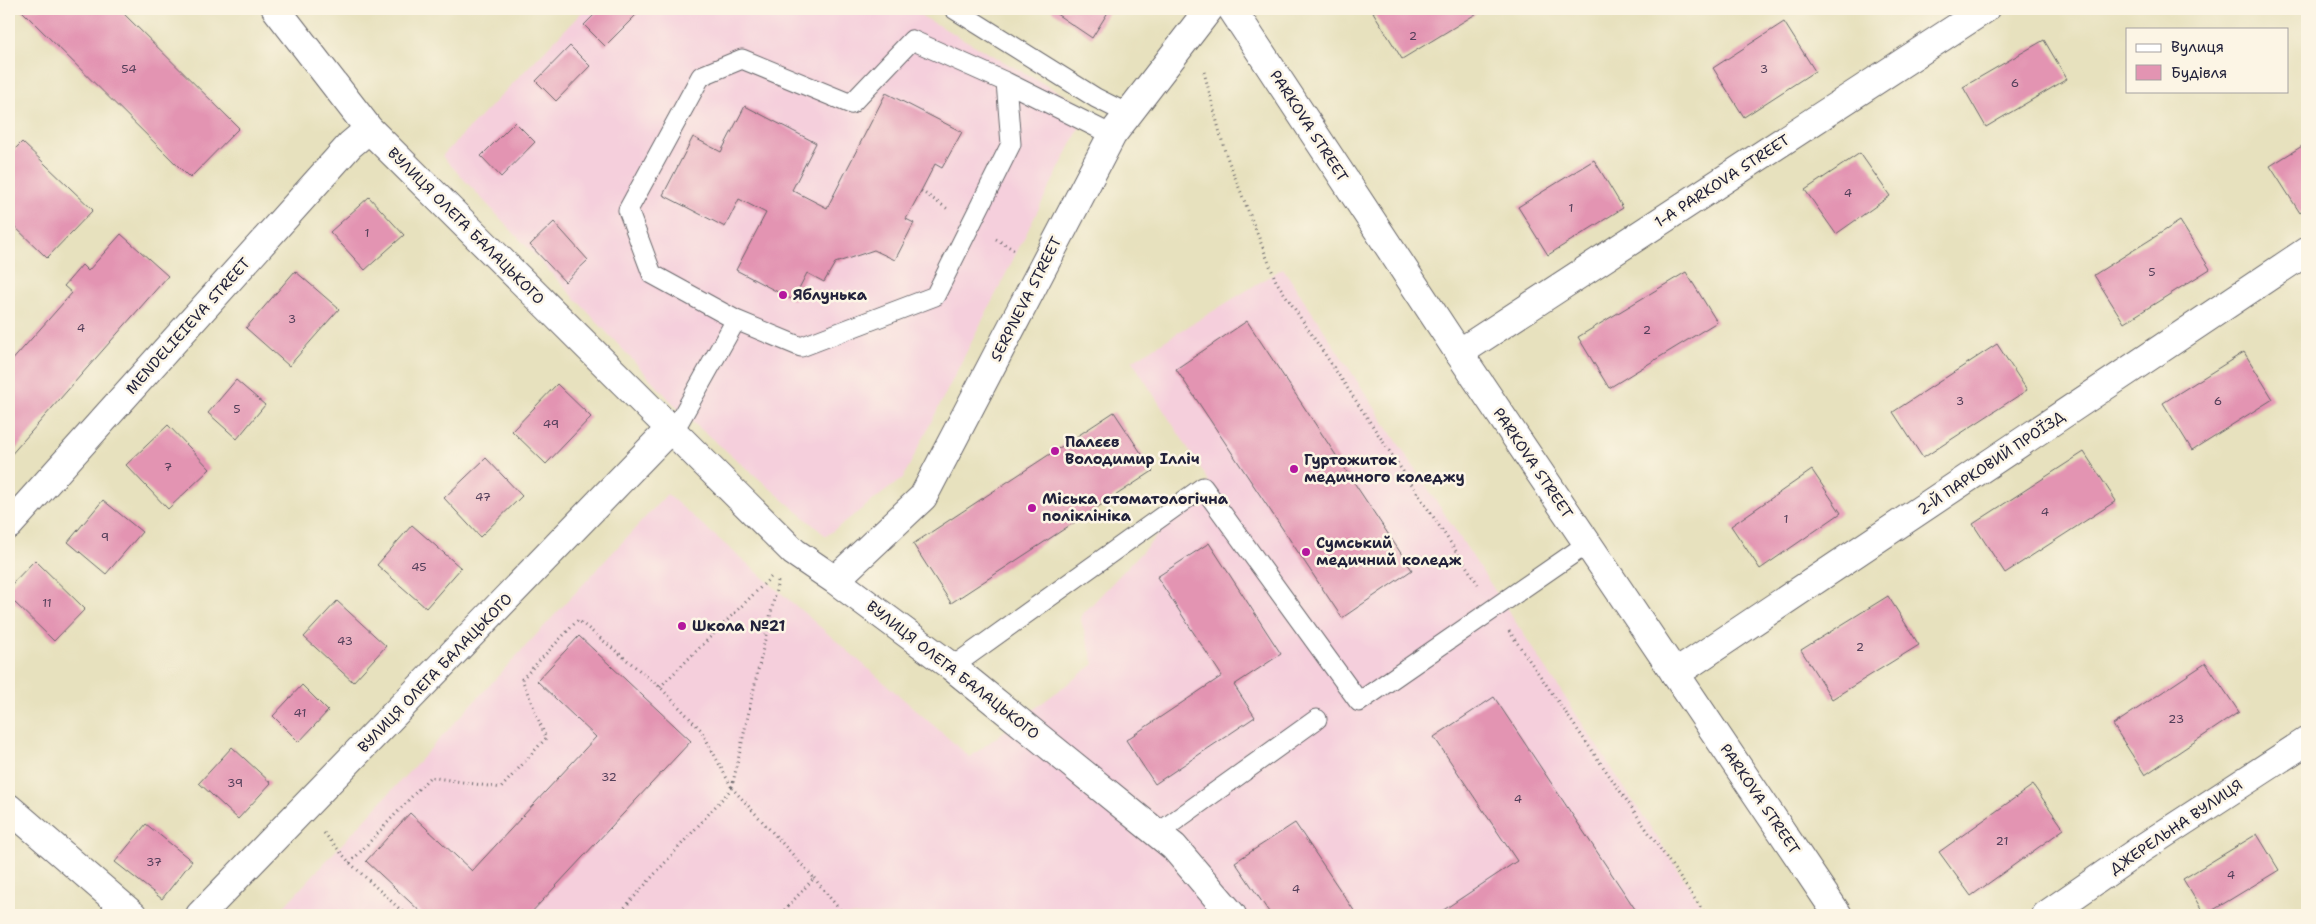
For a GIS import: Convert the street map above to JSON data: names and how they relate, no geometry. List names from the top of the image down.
{
  "streets": {
    "street": [
      "PARKOVA STREET",
      "1-A PARKOVA STREET",
      "ВУЛИЦЯ ОЛЕГА БАЛАЦЬКОГО",
      "SERPNEVA STREET",
      "MENDELIEIEVA STREET",
      "2-Й ПАРКОВИЙ ПРОЇЗД",
      "ДЖЕРЕЛЬНА ВУЛИЦЯ"
    ]
  },
  "crossings": [
    ["PARKOVA STREET", "1-A PARKOVA STREET"],
    ["PARKOVA STREET", "2-Й ПАРКОВИЙ ПРОЇЗД"],
    ["ВУЛИЦЯ ОЛЕГА БАЛАЦЬКОГО", "SERPNEVA STREET"],
    ["ВУЛИЦЯ ОЛЕГА БАЛАЦЬКОГО", "MENDELIEIEVA STREET"]
  ],
  "places": [
    "Яблунька",
    "Палєєв Володимир Ілліч",
    "Гуртожиток медичного коледжу",
    "Міська стоматологічна поліклініка",
    "Сумський медичний коледж",
    "Школа №21"
  ],
  "house_numbers": [
    "2",
    "54",
    "3",
    "6",
    "4",
    "1",
    "1",
    "5",
    "3",
    "4",
    "2",
    "3",
    "6",
    "5",
    "49",
    "7",
    "47",
    "4",
    "1",
    "9",
    "45",
    "11",
    "43",
    "2",
    "41",
    "23",
    "32",
    "39",
    "4",
    "21",
    "37",
    "4",
    "4"
  ],
  "legend": ["Вулиця", "Будівля"]
}
